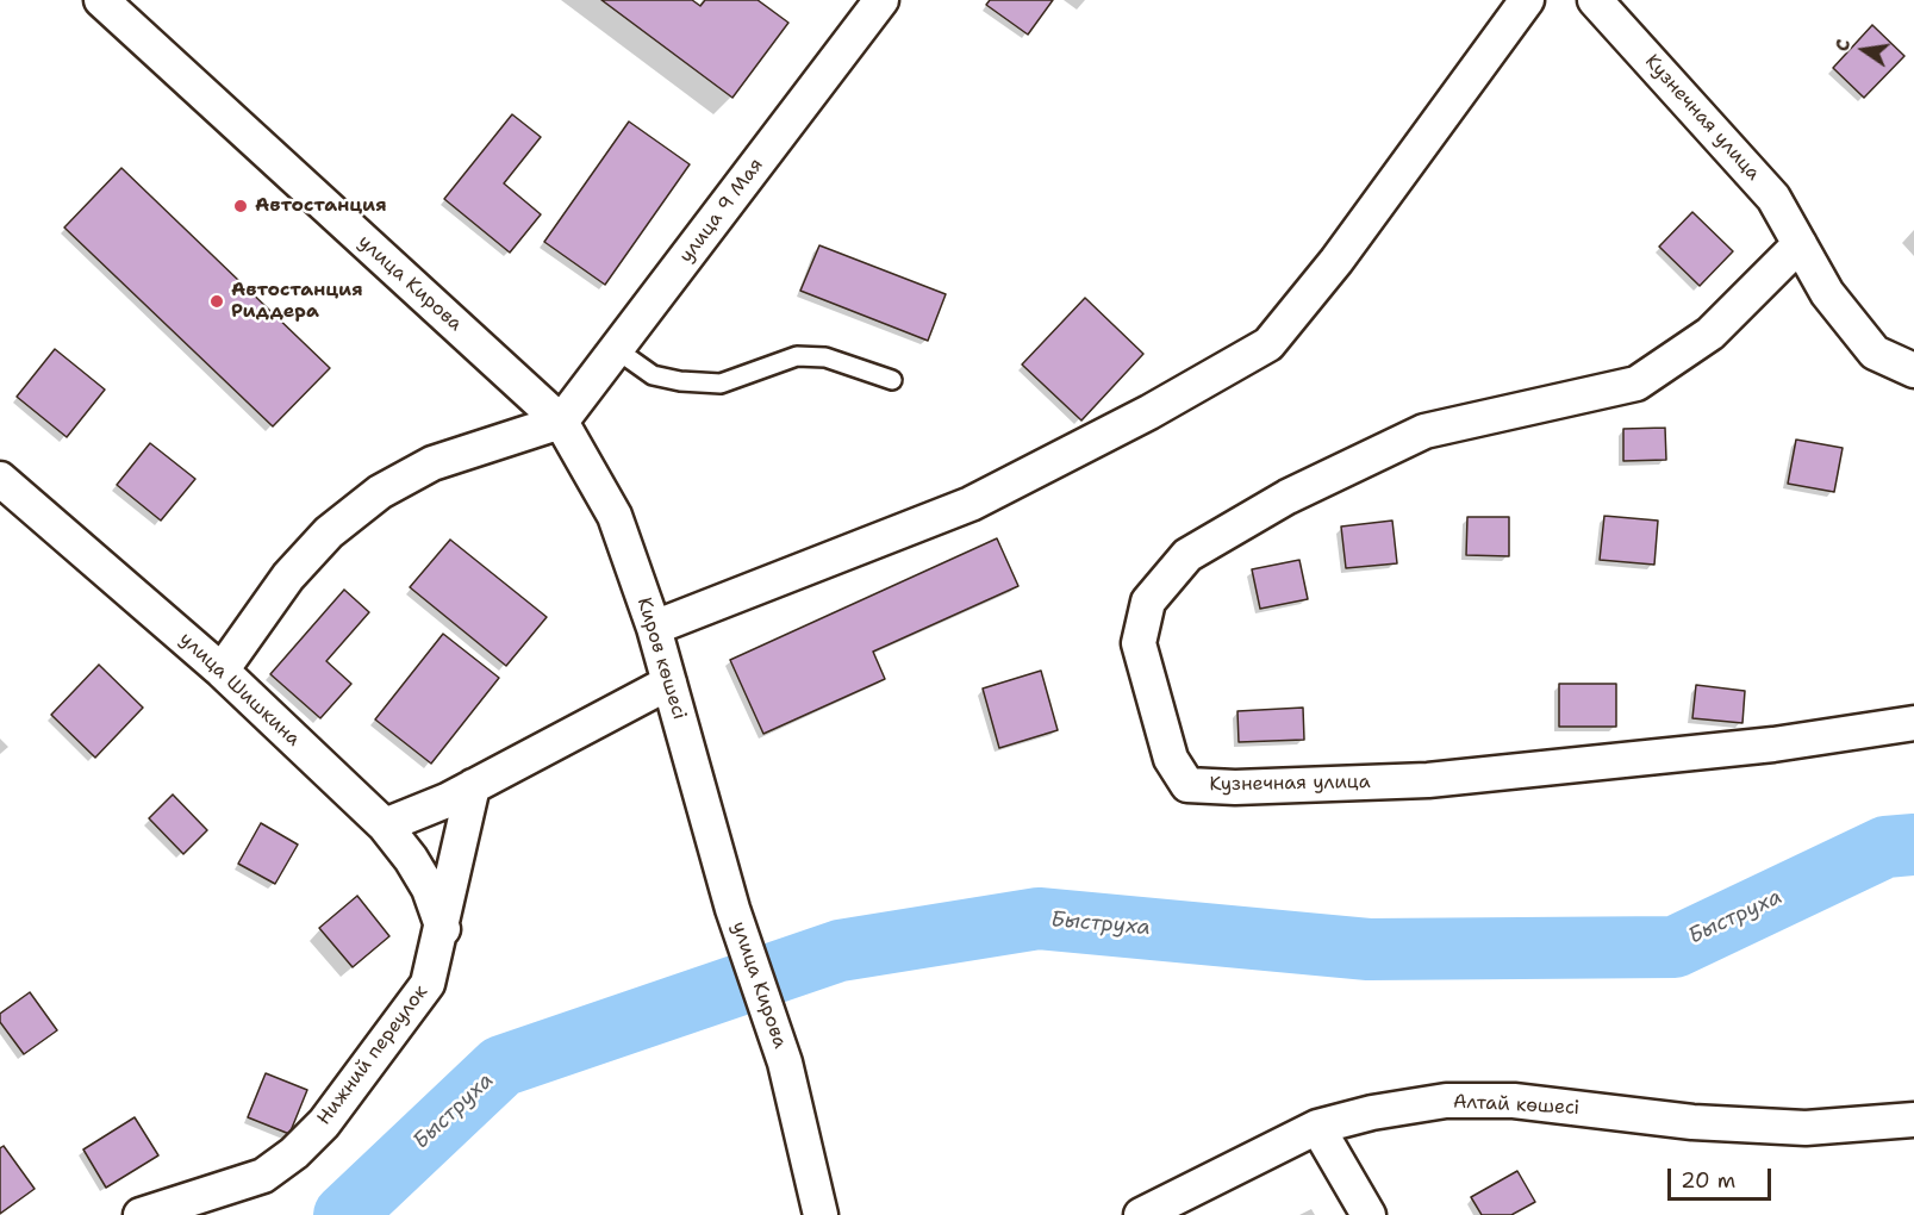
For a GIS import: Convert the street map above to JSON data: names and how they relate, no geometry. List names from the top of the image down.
{
  "streets": {
    "street": [
      "Кузнечная улица",
      "улица 9 Мая",
      "улица Кирова",
      "Киров көшесі",
      "улица Шишкина",
      "Нижний переулок",
      "Алтай көшесі"
    ]
  },
  "crossings": [
    ["улица 9 Мая", "улица Кирова"],
    ["улица 9 Мая", "Киров көшесі"],
    ["улица Кирова", "Киров көшесі"],
    ["улица Шишкина", "Нижний переулок"]
  ],
  "water": ["Быструха"],
  "places": ["Автостанция", "Автостанция Риддера"],
  "scale_bar": "20 m",
  "north": "left"
}
